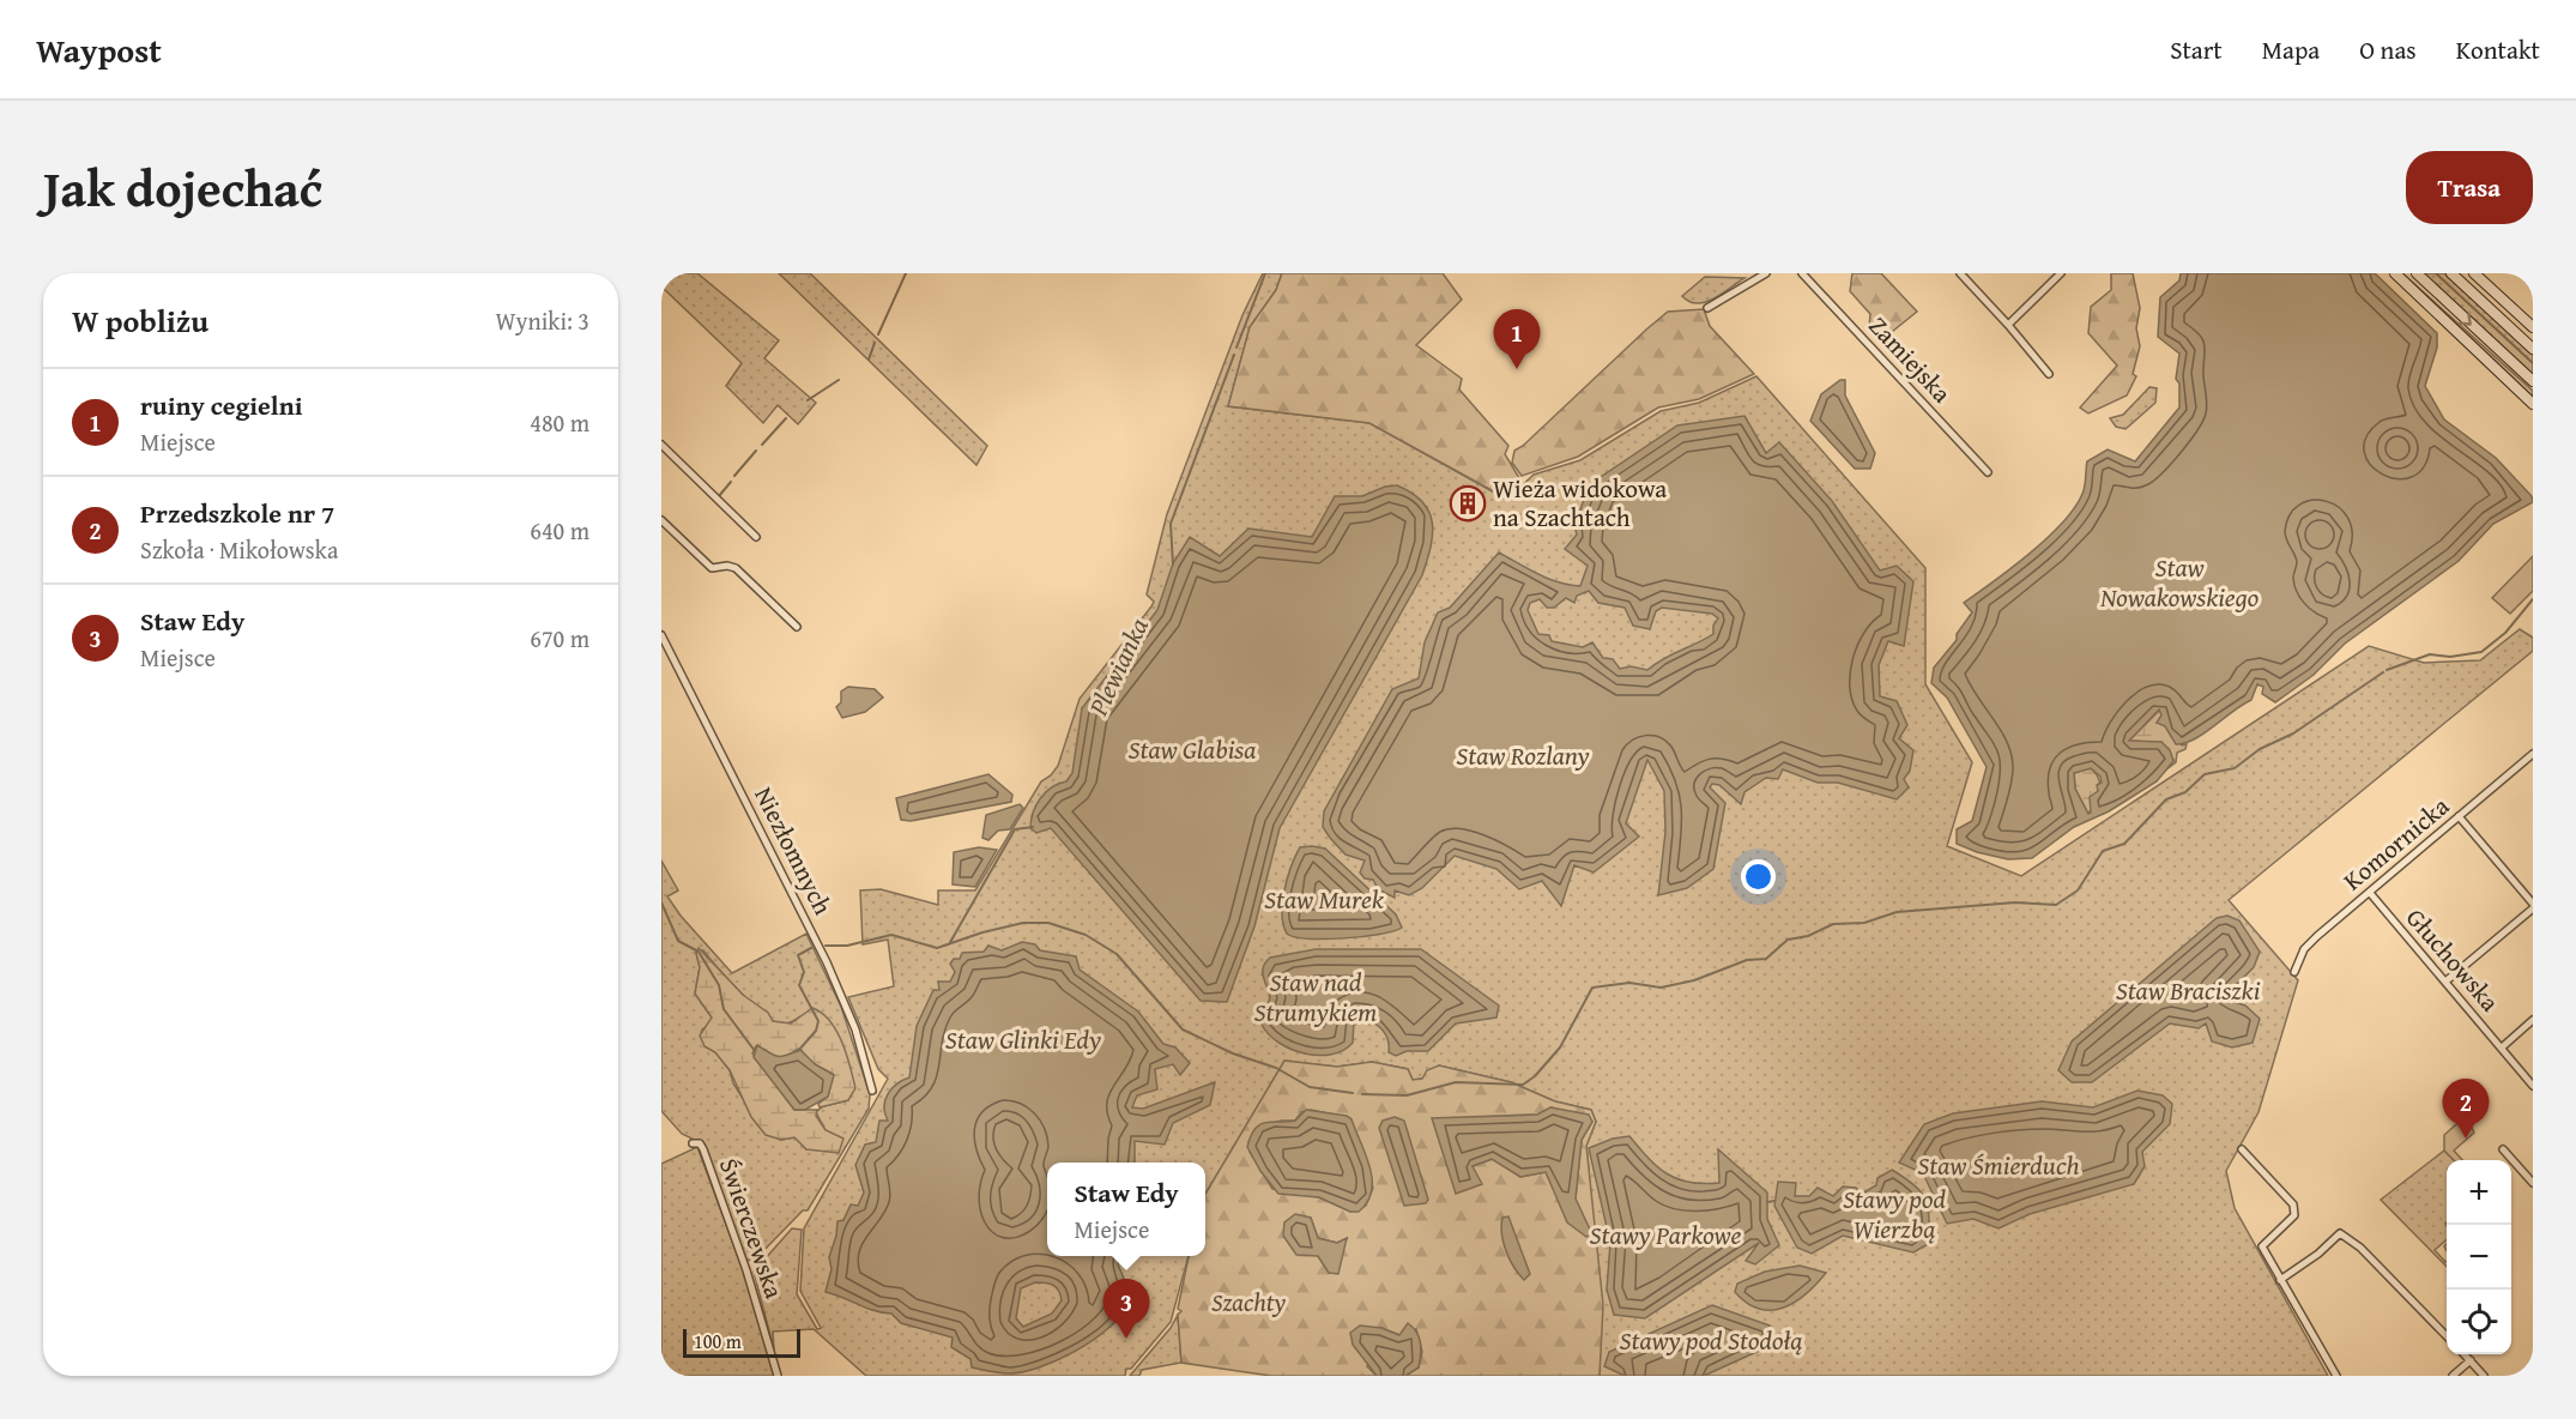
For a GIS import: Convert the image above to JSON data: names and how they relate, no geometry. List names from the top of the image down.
{
  "streets": {
    "street": [
      "Zamiejska",
      "Komornicka",
      "Niezłomnych",
      "Głuchowska",
      "Świerczewska"
    ]
  },
  "crossings": [
    ["Komornicka", "Głuchowska"]
  ],
  "water": [
    "Staw Nowakowskiego",
    "Plewianka",
    "Staw Glabisa",
    "Staw Rozlany",
    "Staw Murek",
    "Staw nad Strumykiem",
    "Staw Braciszki",
    "Staw Glinki Edy",
    "Staw Śmierduch",
    "Stawy pod Wierzbą",
    "Stawy Parkowe",
    "Stawy pod Stodołą"
  ],
  "parks": ["Szachty"],
  "places": {
    "building": ["Wieża widokowa na Szachtach"]
  },
  "scale_bar": "100 m",
  "page": {
    "header": "Waypost",
    "nav": [
      "Start",
      "Mapa",
      "O nas",
      "Kontakt"
    ],
    "title": "Jak dojechać",
    "buttons": "Trasa",
    "heading": ["W pobliżu", "Wyniki: 3"],
    "pins": ["1", "2", "3"],
    "list": [
      {
        "mark": "1",
        "name": "ruiny cegielni",
        "note": "Miejsce",
        "value": "480 m"
      },
      {
        "mark": "2",
        "name": "Przedszkole nr 7",
        "note": "Szkoła · Mikołowska",
        "value": "640 m"
      },
      {
        "mark": "3",
        "name": "Staw Edy",
        "note": "Miejsce",
        "value": "670 m"
      }
    ],
    "map_buttons": ["+", "−"],
    "popup": ["Staw Edy", "Miejsce"],
    "scale": "100 m"
  }
}
